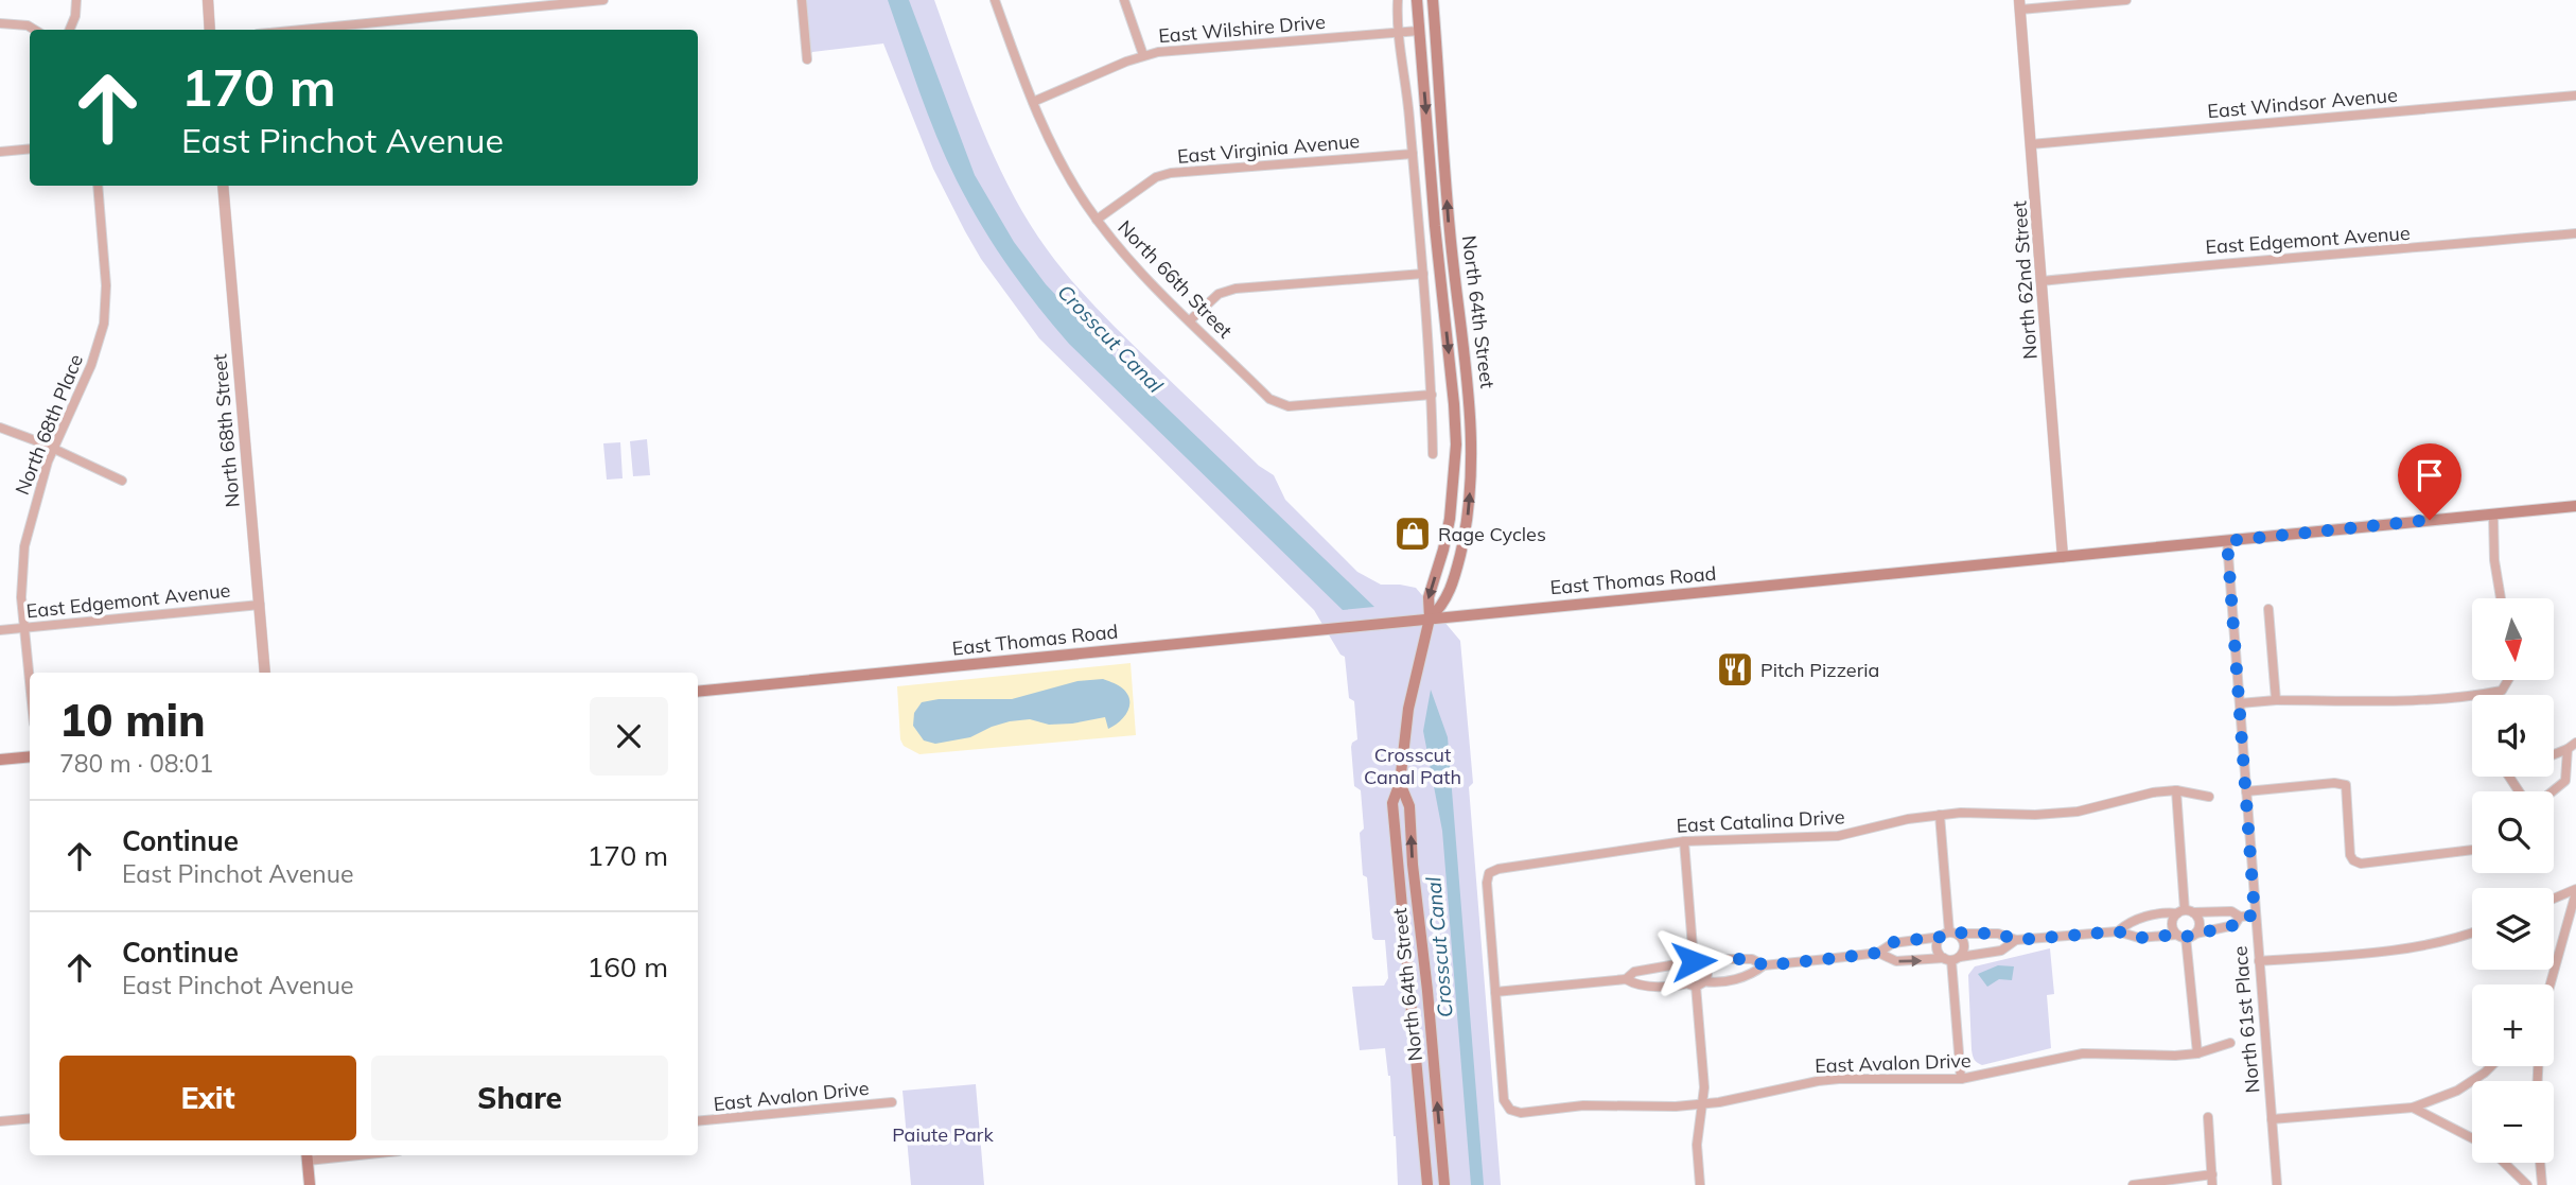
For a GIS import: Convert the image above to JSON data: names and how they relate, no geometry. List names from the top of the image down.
{
  "streets": {
    "main road": ["North 64th Street", "East Thomas Road"],
    "street": [
      "East Wilshire Drive",
      "East Windsor Avenue",
      "East Virginia Avenue",
      "East Edgemont Avenue",
      "North 66th Street",
      "North 62nd Street",
      "North 68th Place",
      "North 68th Street",
      "East Catalina Drive",
      "North 61st Place",
      "East Avalon Drive"
    ]
  },
  "crossings": [
    ["East Wilshire Drive", "North 66th Street"],
    ["East Wilshire Drive", "North 64th Street"],
    ["East Windsor Avenue", "North 62nd Street"],
    ["East Virginia Avenue", "North 66th Street"],
    ["East Edgemont Avenue", "North 62nd Street"],
    ["East Edgemont Avenue", "North 68th Place"],
    ["East Edgemont Avenue", "North 68th Street"],
    ["North 62nd Street", "East Thomas Road"],
    ["North 64th Street", "East Thomas Road"],
    ["East Thomas Road", "North 61st Place"],
    ["East Catalina Drive", "East Avalon Drive"]
  ],
  "water": ["Crosscut Canal"],
  "parks": ["Crosscut Canal Path", "Paiute Park"],
  "places": {
    "shop": ["Rage Cycles"],
    "restaurant": ["Pitch Pizzeria"]
  },
  "north": "bottom",
  "page": {
    "turn": ["170 m", "East Pinchot Avenue"],
    "map_buttons": ["+", "−"],
    "heading": ["10 min", "780 m · 08:01"],
    "list": [
      {
        "name": "Continue",
        "note": "East Pinchot Avenue",
        "value": "170 m"
      },
      {
        "name": "Continue",
        "note": "East Pinchot Avenue",
        "value": "160 m"
      }
    ],
    "buttons": ["Exit", "Share"]
  }
}
